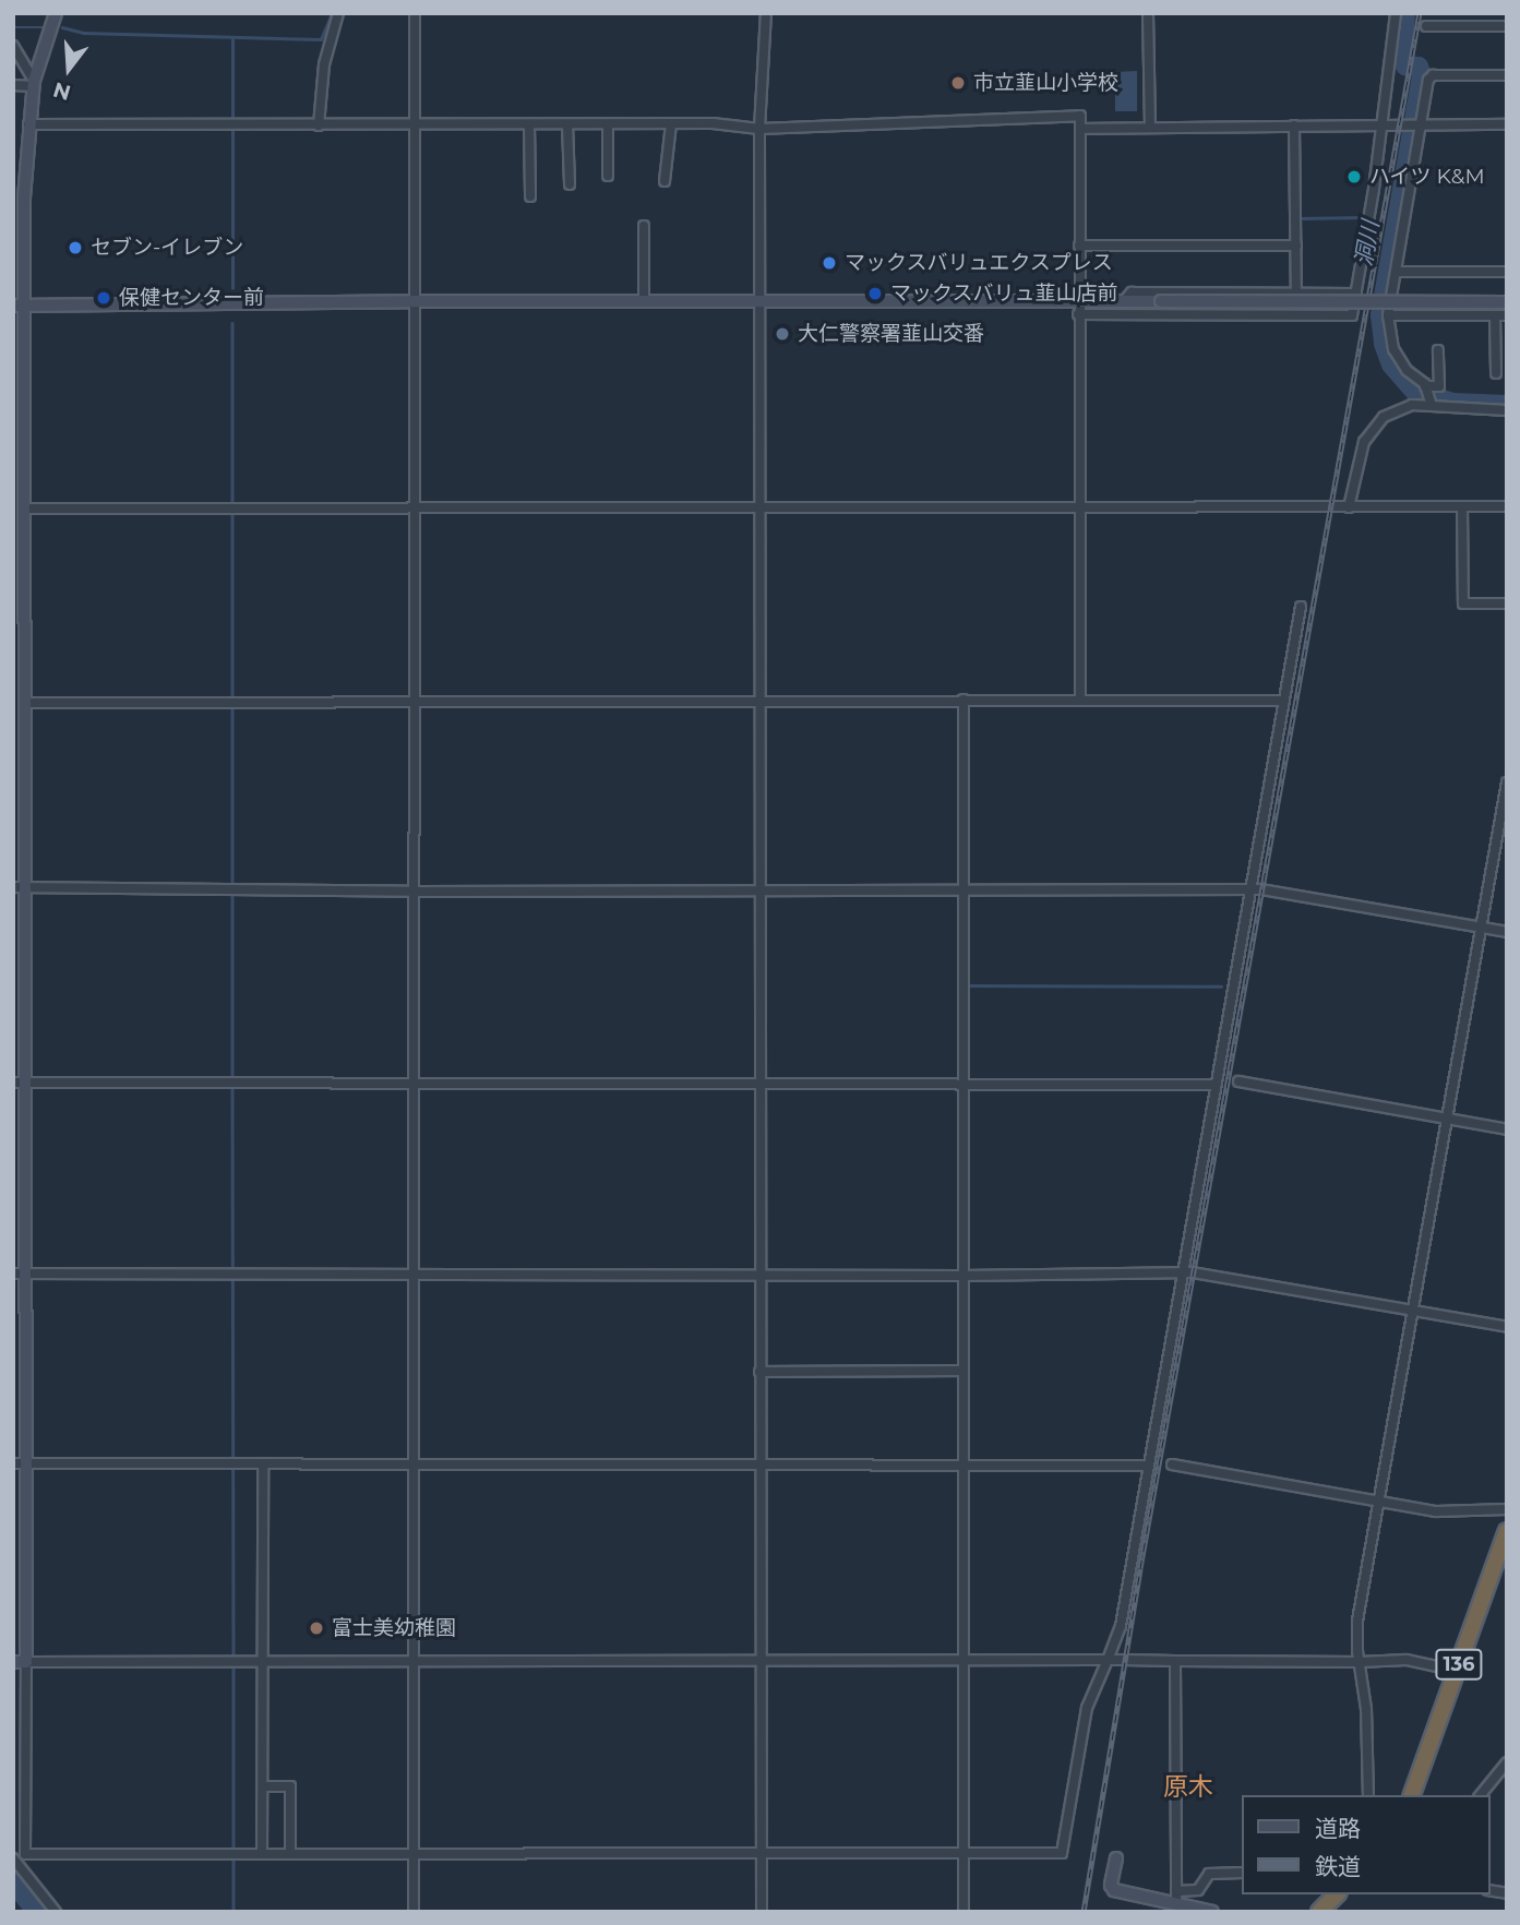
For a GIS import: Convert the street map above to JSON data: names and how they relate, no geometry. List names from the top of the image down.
{
  "streets": {
    "highway": ["136"]
  },
  "districts": ["原木"],
  "water": ["洞川"],
  "places": [
    "市立韮山小学校",
    "ハイツ K&M",
    "セブン-イレブン",
    "マックスバリュエクスプレス",
    "マックスバリュ韮山店前",
    "保健センター前",
    "大仁警察署韮山交番",
    "富士美幼稚園"
  ],
  "legend": ["道路", "鉄道"],
  "north": "bottom"
}
